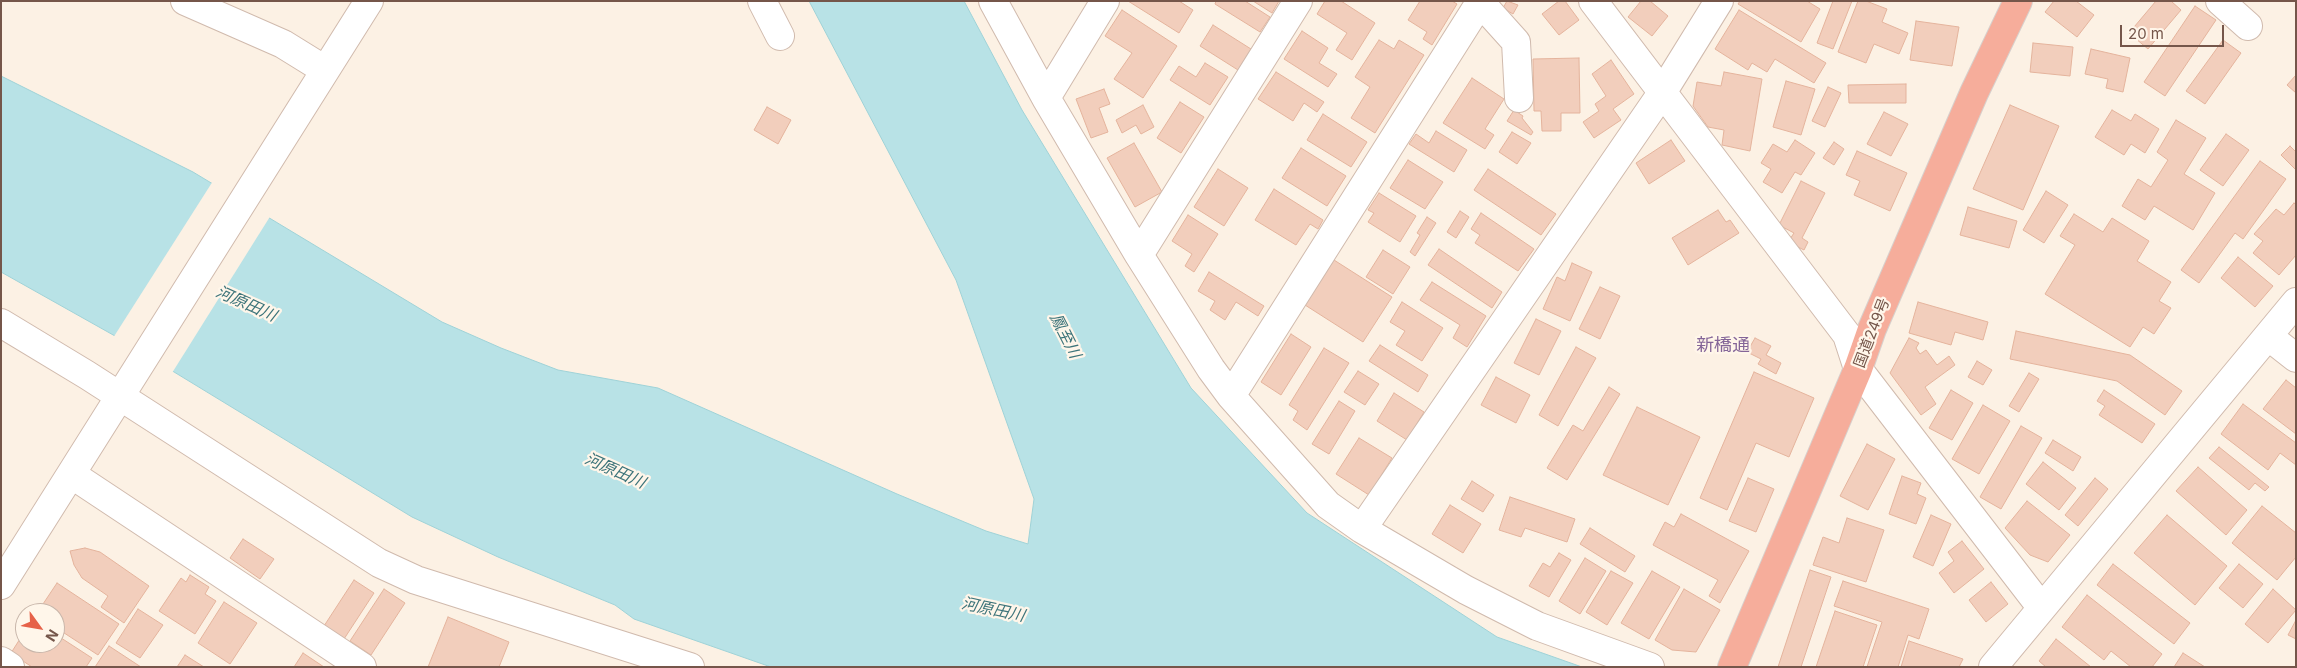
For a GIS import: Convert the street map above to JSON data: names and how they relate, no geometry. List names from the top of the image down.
{
  "streets": {
    "highway": ["国道249号"]
  },
  "districts": ["新橋通"],
  "water": ["河原田川", "鳳至川"],
  "scale_bar": "20 m",
  "north": "bottom right"
}
